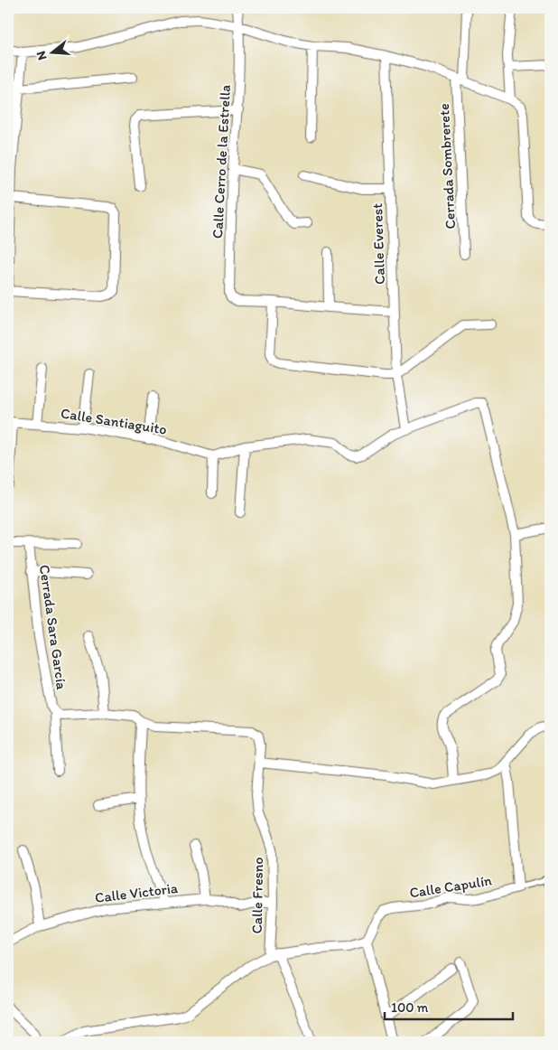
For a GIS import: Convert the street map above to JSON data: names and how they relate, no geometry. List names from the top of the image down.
{
  "streets": {
    "street": [
      "Calle Cerro de la Estrella",
      "Cerrada Sombrerete",
      "Calle Everest",
      "Calle Santiaguito",
      "Cerrada Sara García",
      "Calle Capulín",
      "Calle Victoria",
      "Calle Fresno"
    ]
  },
  "crossings": [
    ["Cerrada Sara García", "Calle Fresno"],
    ["Calle Victoria", "Calle Fresno"]
  ],
  "scale_bar": "100 m",
  "north": "left"
}
